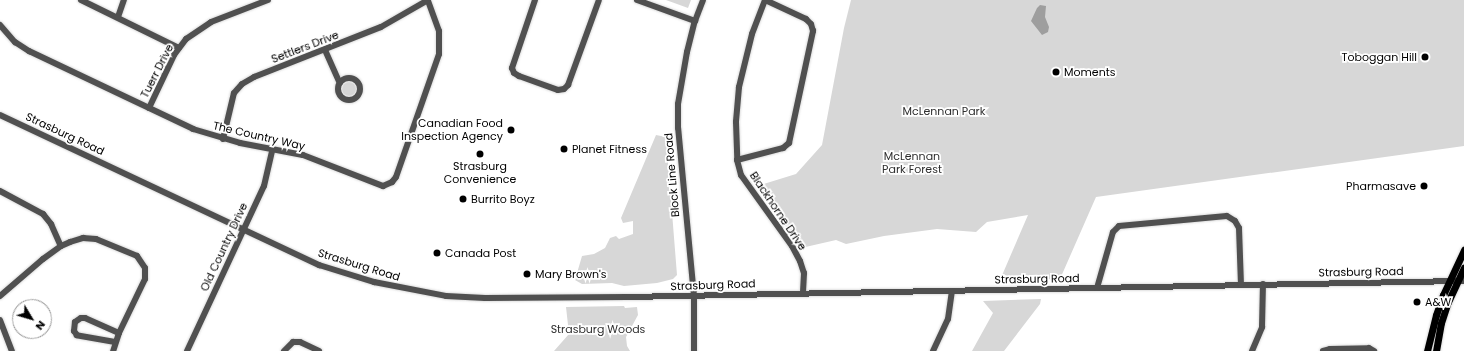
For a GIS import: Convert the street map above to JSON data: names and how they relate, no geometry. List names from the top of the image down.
{
  "streets": {
    "street": [
      "Settlers Drive",
      "Tuerr Drive",
      "Strasburg Road",
      "The Country Way",
      "Block Line Road",
      "Blackhorne Drive",
      "Old Country Drive"
    ]
  },
  "crossings": [
    ["Settlers Drive", "The Country Way"],
    ["Tuerr Drive", "The Country Way"],
    ["Strasburg Road", "Block Line Road"],
    ["Strasburg Road", "Blackhorne Drive"],
    ["Strasburg Road", "Old Country Drive"],
    ["The Country Way", "Old Country Drive"]
  ],
  "parks": ["McLennan Park", "McLennan Park Forest", "Strasburg Woods"],
  "places": [
    "Toboggan Hill",
    "Moments",
    "Canadian Food Inspection Agency",
    "Planet Fitness",
    "Strasburg Convenience",
    "Pharmasave",
    "Burrito Boyz",
    "Canada Post",
    "Mary Brown's",
    "A&W"
  ],
  "north": "bottom right"
}
